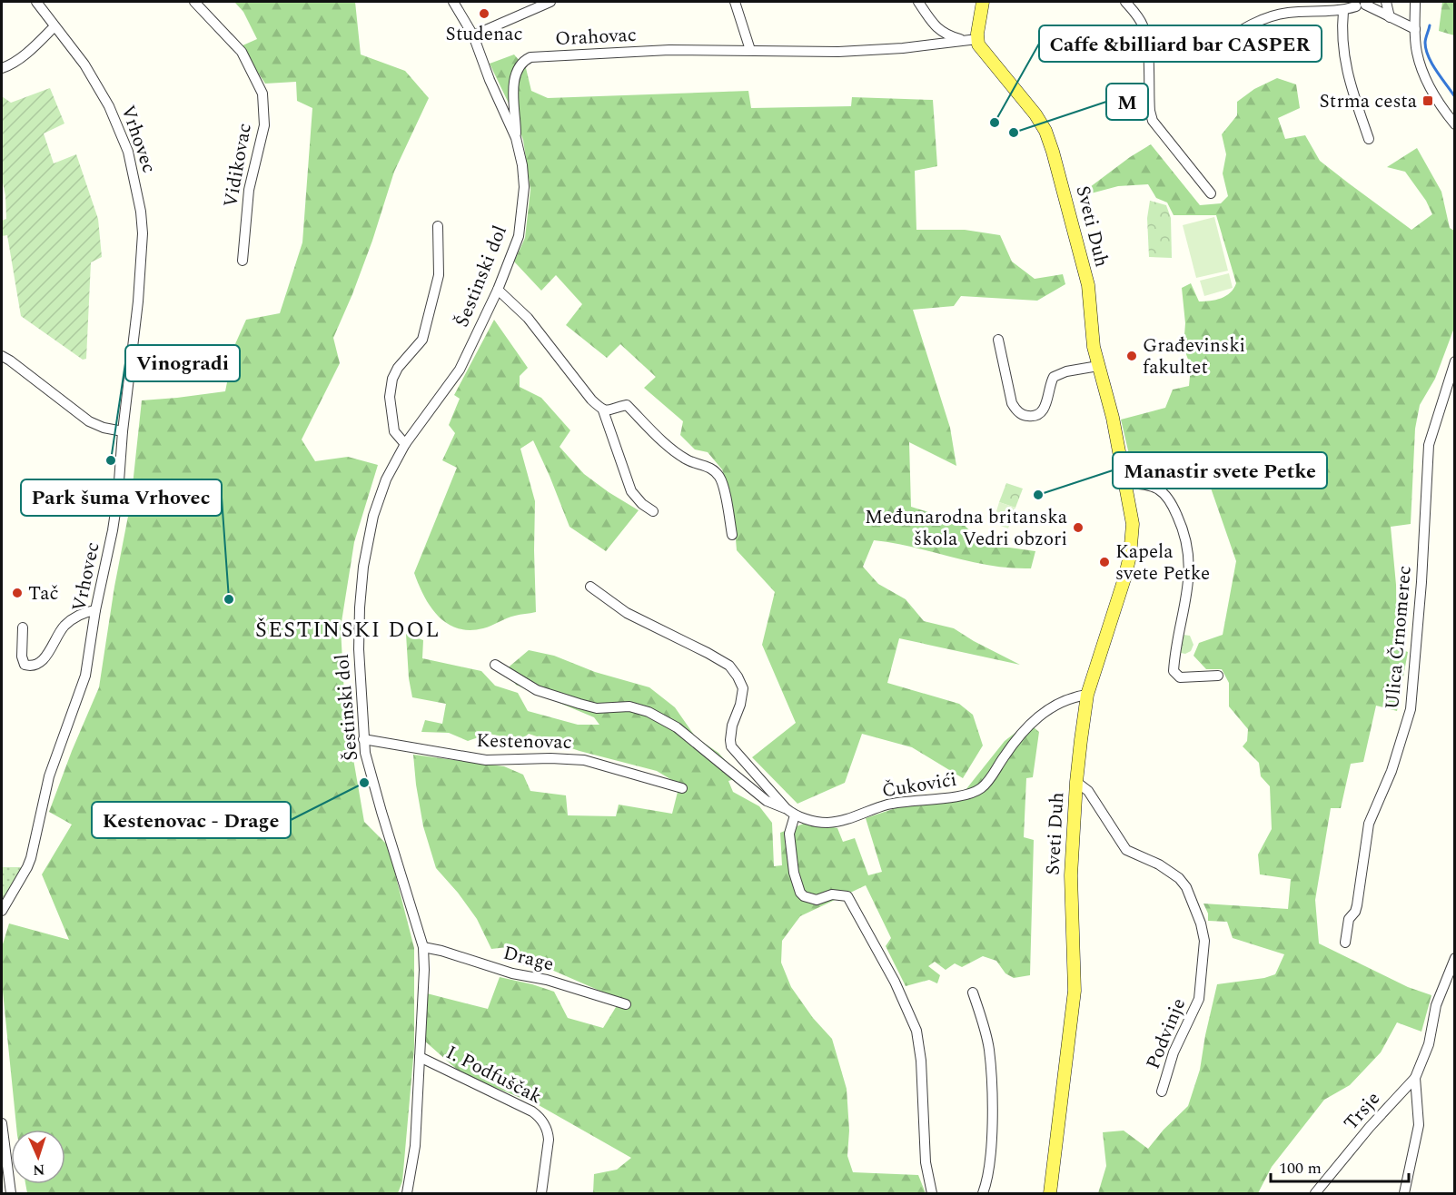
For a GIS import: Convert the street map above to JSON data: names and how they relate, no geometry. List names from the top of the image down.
{
  "streets": {
    "main road": ["Sveti Duh"],
    "street": [
      "Orahovac",
      "Vrhovec",
      "Vidikovac",
      "Šestinski dol",
      "Ulica Črnomerec",
      "Kestenovac",
      "Čukovići",
      "Drage",
      "Podvinje",
      "I. Podfuščak",
      "Trsje"
    ]
  },
  "crossings": [
    ["Orahovac", "Sveti Duh"],
    ["Orahovac", "Šestinski dol"],
    ["Sveti Duh", "Čukovići"],
    ["Sveti Duh", "Podvinje"],
    ["Šestinski dol", "Kestenovac"],
    ["Šestinski dol", "Drage"],
    ["Šestinski dol", "I. Podfuščak"]
  ],
  "districts": ["ŠESTINSKI DOL"],
  "places": {
    "other": [
      "Studenac",
      "Caffe &billiard bar CASPER",
      "M",
      "Građevinski fakultet",
      "Vinogradi",
      "Manastir svete Petke",
      "Međunarodna britanska škola Vedri obzori",
      "Kapela svete Petke",
      "Tač",
      "Park šuma Vrhovec",
      "Kestenovac - Drage"
    ],
    "transit": ["Strma cesta"]
  },
  "scale_bar": "100 m",
  "north": "bottom"
}
